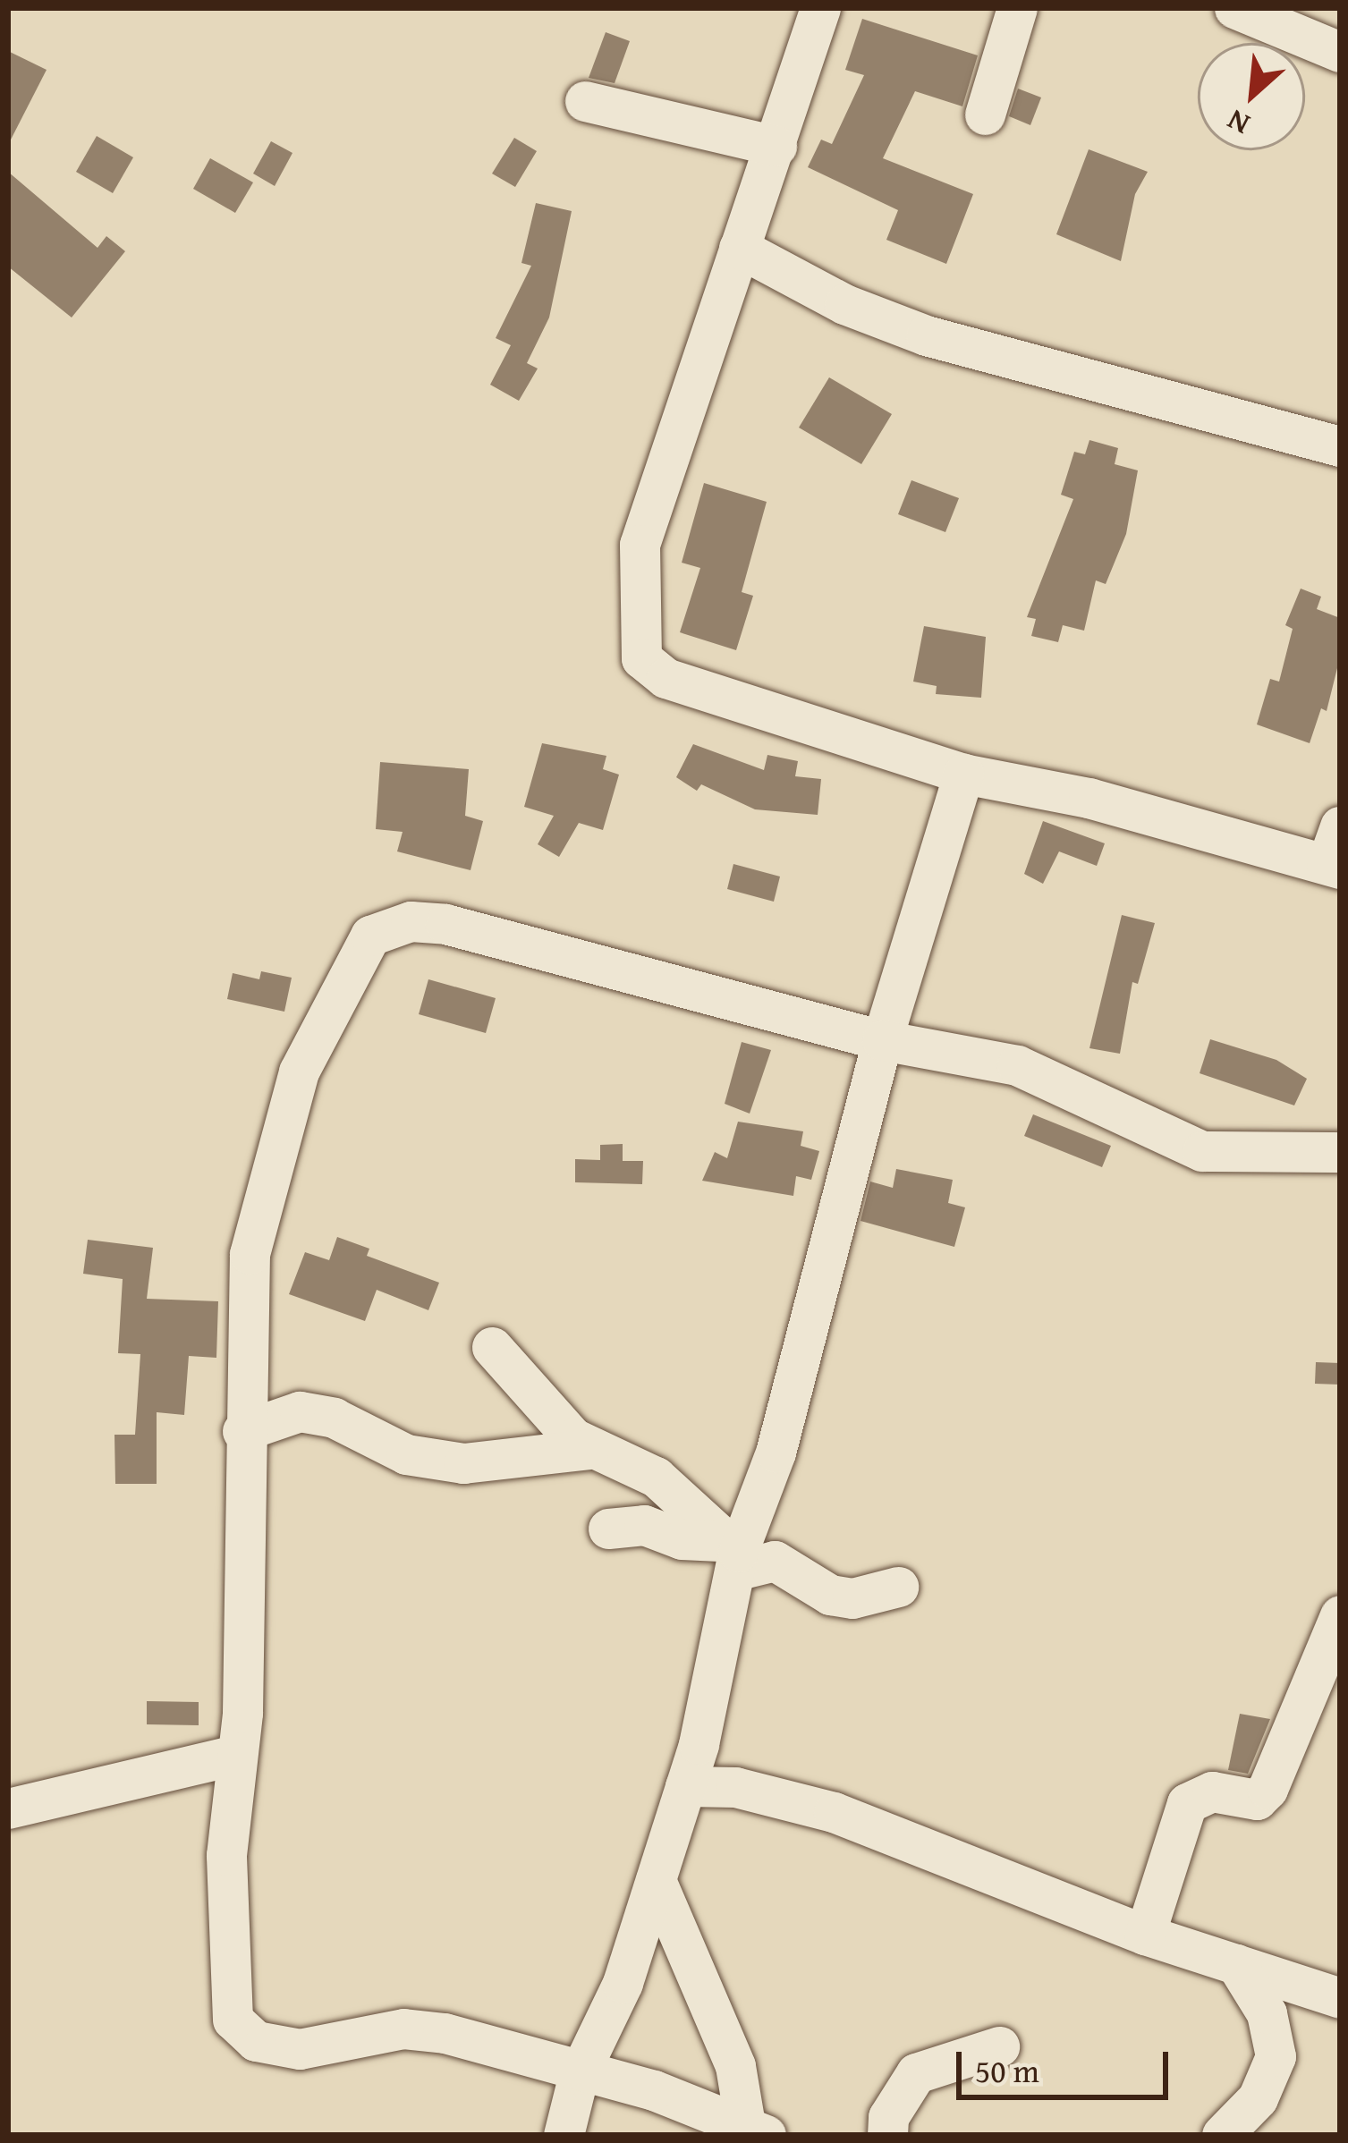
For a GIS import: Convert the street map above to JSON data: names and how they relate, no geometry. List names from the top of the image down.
{
  "scale_bar": "50 m",
  "north": "bottom left"
}
